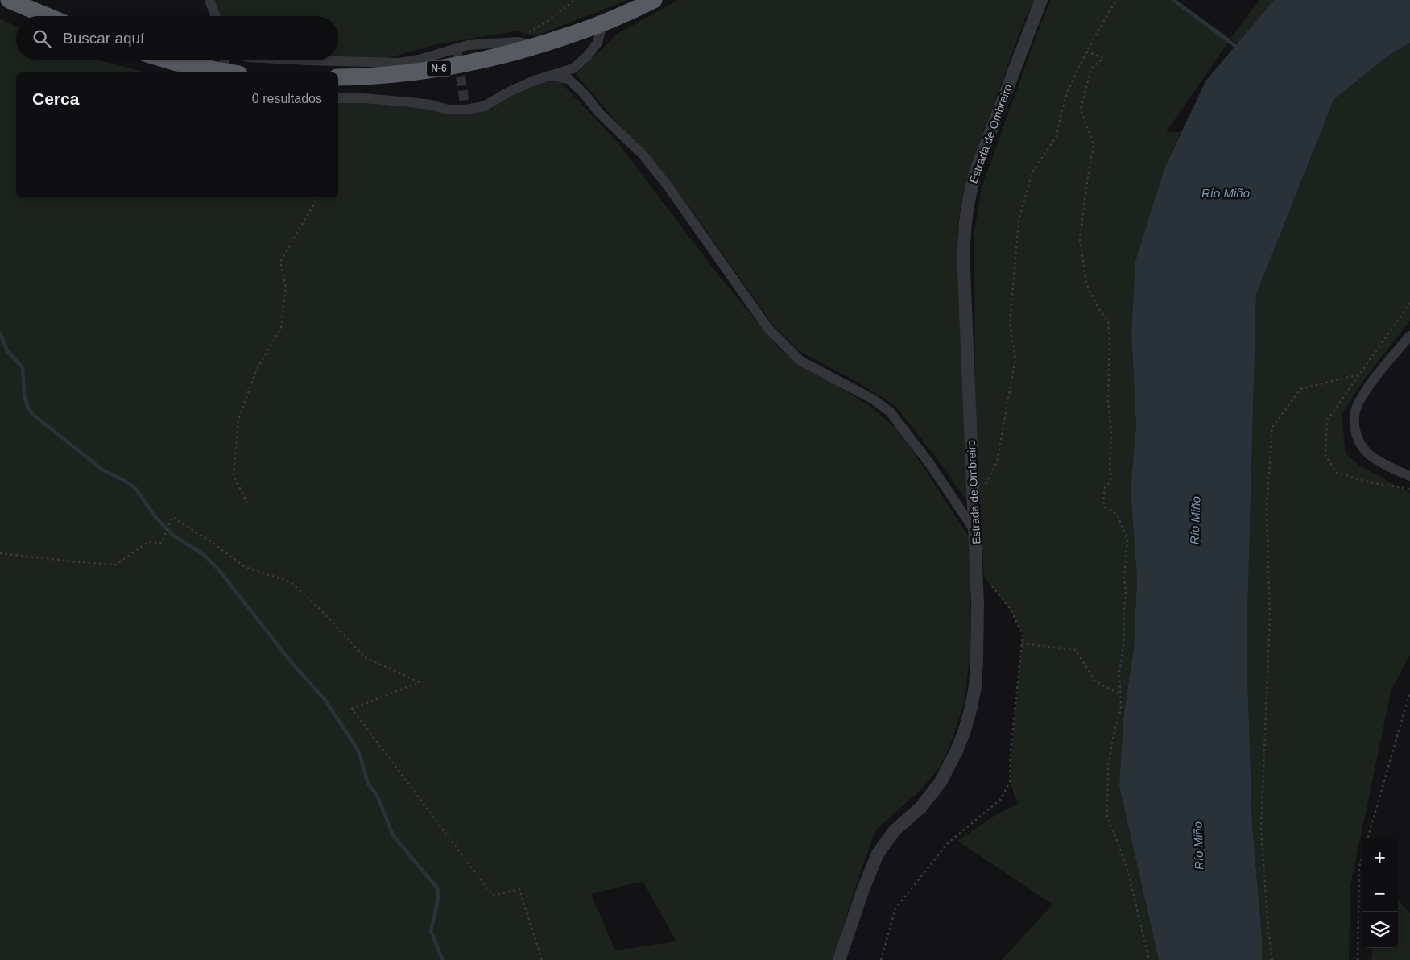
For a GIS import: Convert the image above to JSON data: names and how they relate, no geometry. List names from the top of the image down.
{
  "streets": {
    "highway": ["N-6"],
    "street": ["Estrada de Ombreiro"]
  },
  "water": ["Río Miño"],
  "page": {
    "search": "Buscar aquí",
    "heading": ["Cerca", "0 resultados"],
    "map_buttons": ["+", "−"]
  }
}
